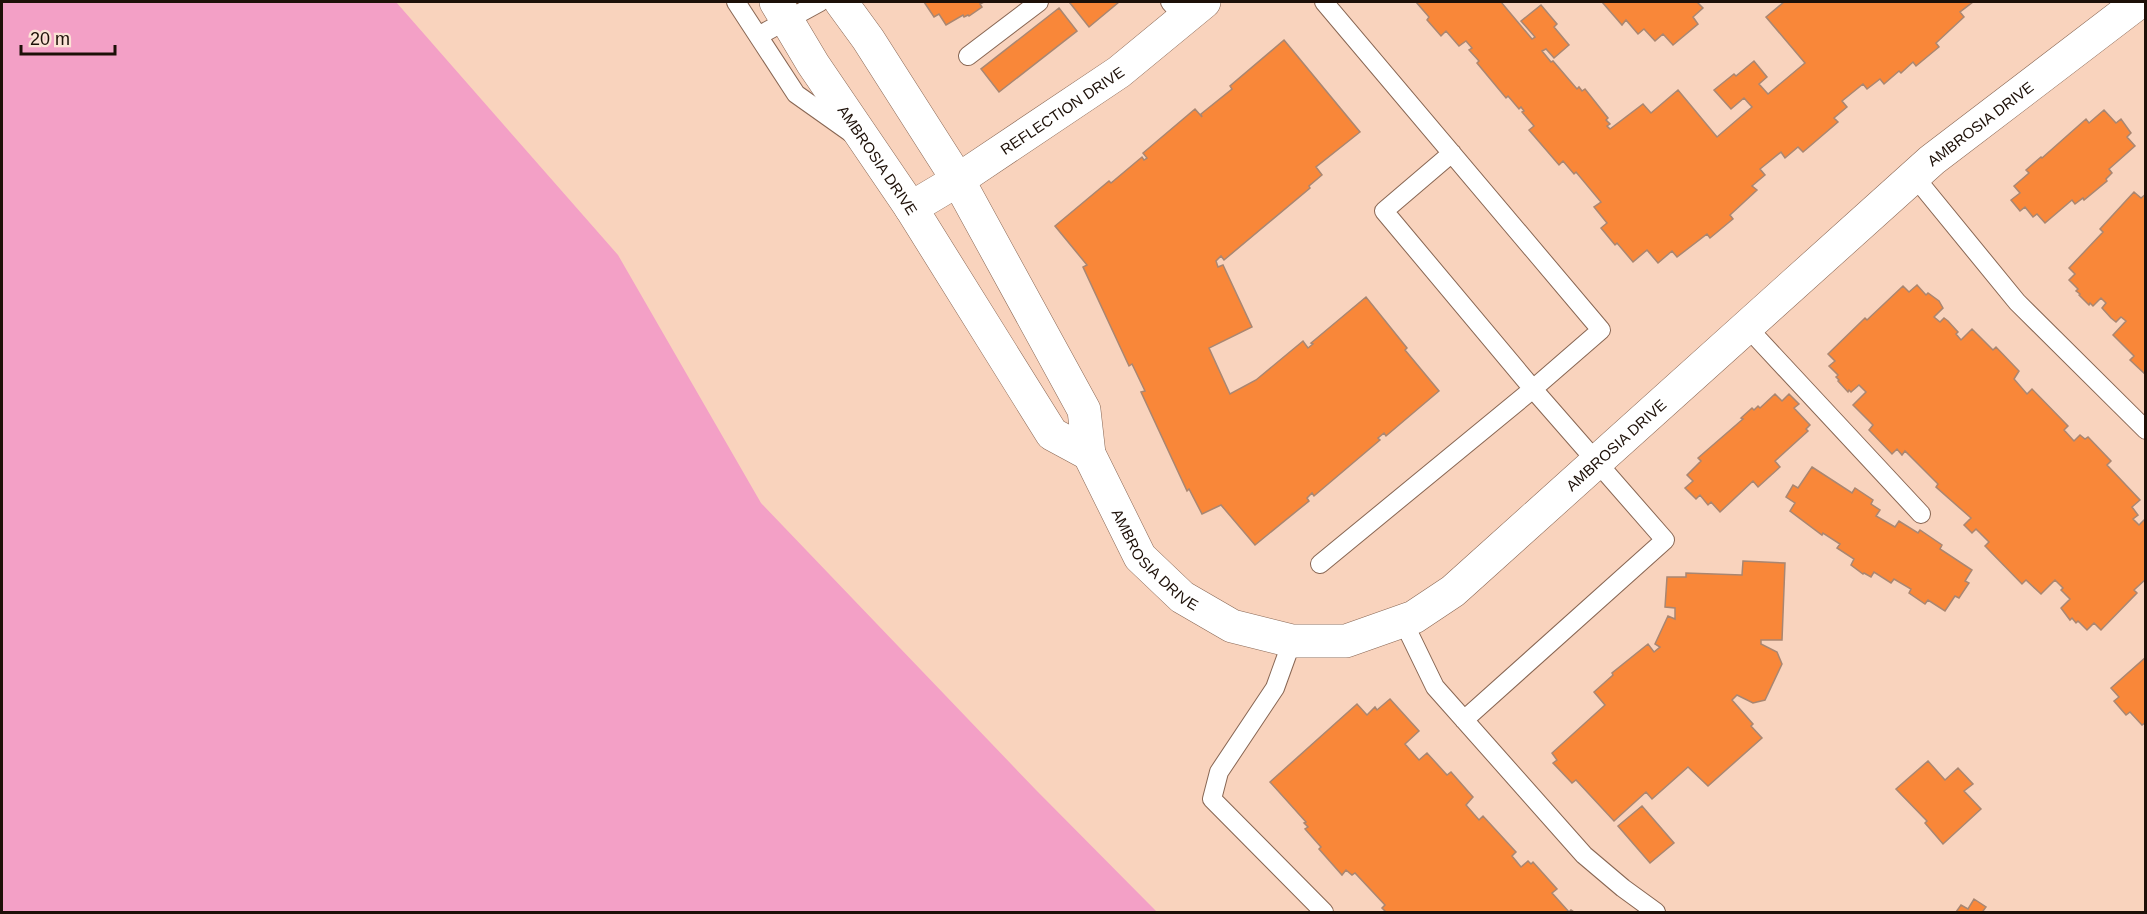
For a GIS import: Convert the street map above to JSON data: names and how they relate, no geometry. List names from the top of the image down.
{
  "streets": {
    "street": ["REFLECTION DRIVE", "AMBROSIA DRIVE"]
  },
  "crossings": [
    ["REFLECTION DRIVE", "AMBROSIA DRIVE"]
  ],
  "scale_bar": "20 m"
}
